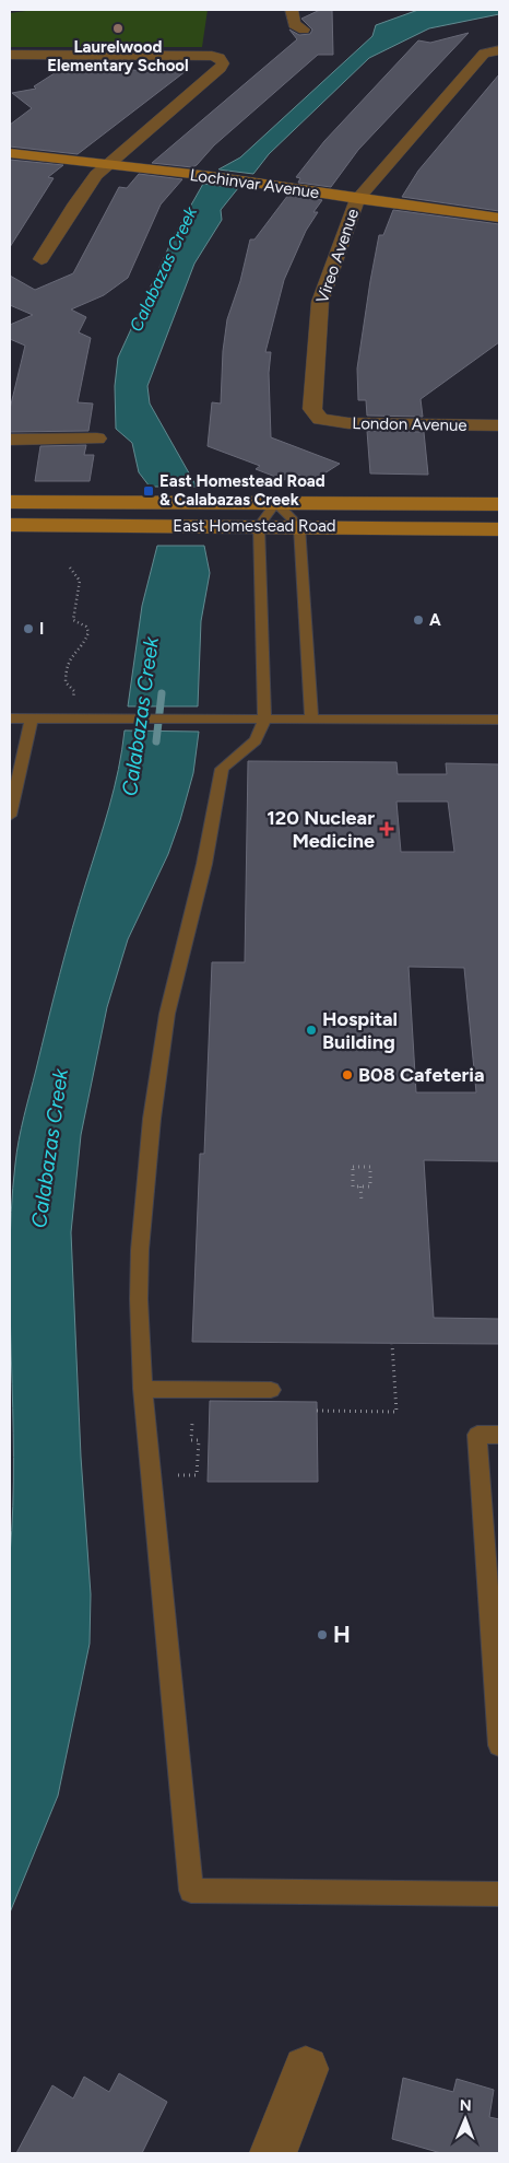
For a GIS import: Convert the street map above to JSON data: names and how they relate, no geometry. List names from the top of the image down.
{
  "streets": {
    "main road": ["Lochinvar Avenue", "East Homestead Road"],
    "street": ["Vireo Avenue", "London Avenue"]
  },
  "crossings": [
    ["Lochinvar Avenue", "Vireo Avenue"],
    ["Vireo Avenue", "London Avenue"]
  ],
  "water": ["Calabazas Creek"],
  "places": {
    "other": [
      "Laurelwood Elementary School",
      "A",
      "I",
      "Hospital Building",
      "B08 Cafeteria",
      "H"
    ],
    "transit": ["East Homestead Road & Calabazas Creek"],
    "health": ["120 Nuclear Medicine"]
  },
  "north": "top"
}
